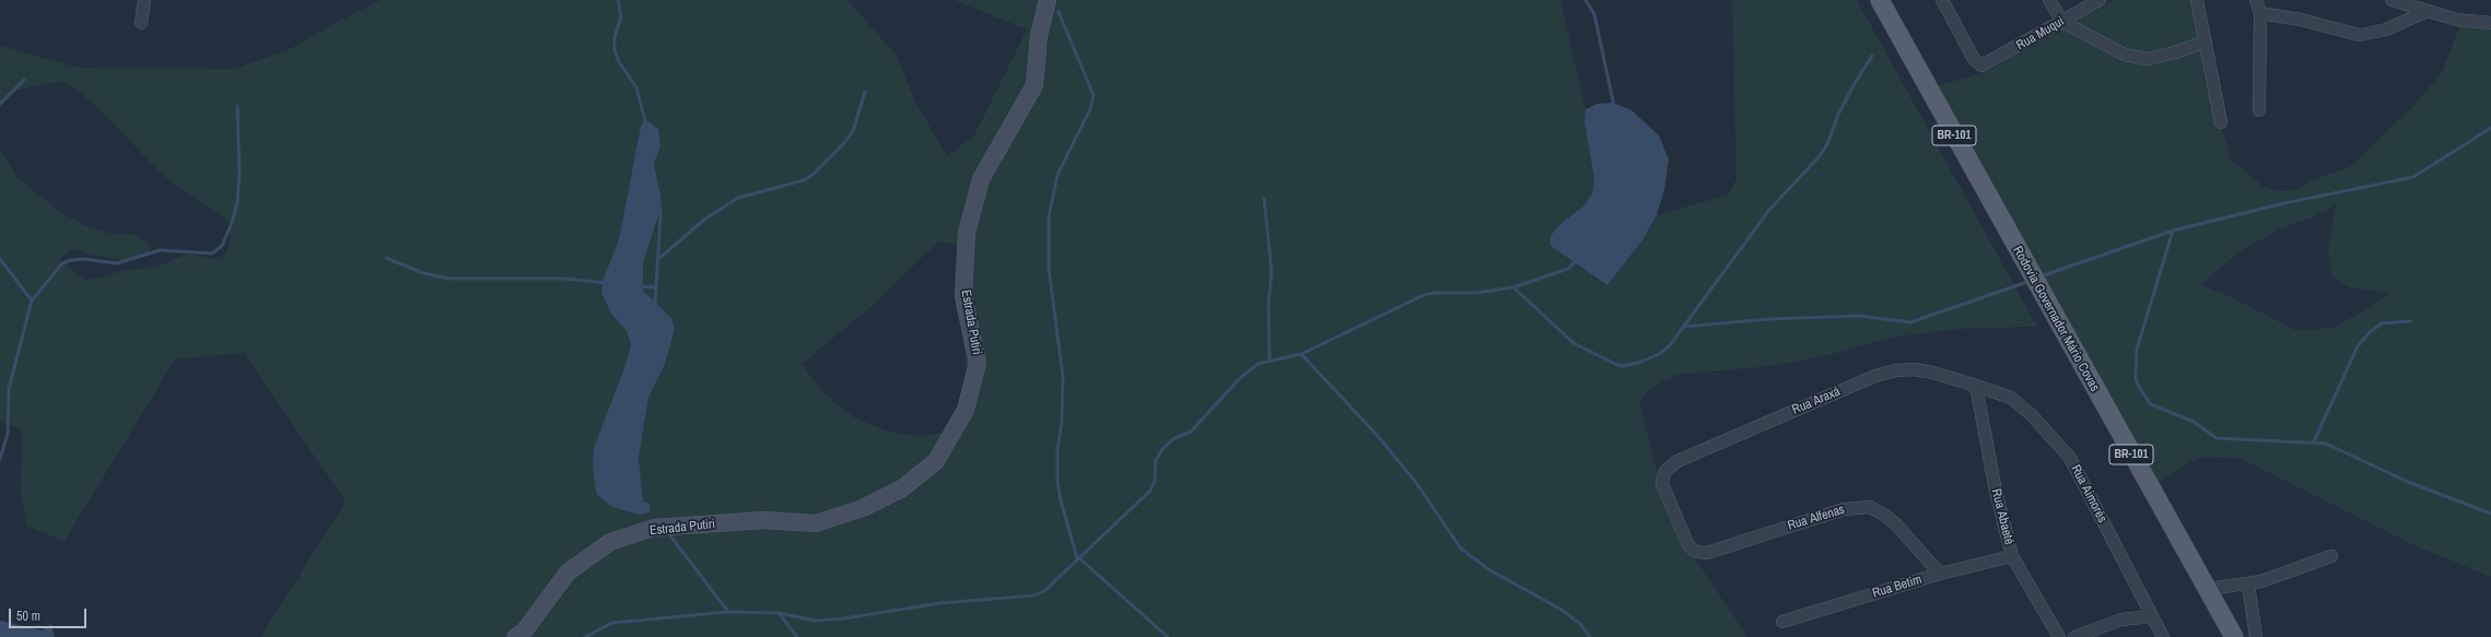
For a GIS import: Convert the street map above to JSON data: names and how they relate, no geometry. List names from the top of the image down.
{
  "streets": {
    "main road": ["BR-101", "Rodovia Governador Mário Covas"],
    "street": [
      "Rua Muqui",
      "Estrada Putiri",
      "Rua Araxá",
      "Rua Aimorés",
      "Rua Abaeté",
      "Rua Alfenas",
      "Rua Betim"
    ]
  },
  "crossings": [
    ["Rua Araxá", "Rua Aimorés"],
    ["Rua Araxá", "Rua Abaeté"],
    ["Rua Araxá", "Rua Alfenas"],
    ["Rua Aimorés", "Rua Abaeté"],
    ["Rua Abaeté", "Rua Betim"],
    ["Rua Alfenas", "Rua Betim"]
  ],
  "scale_bar": "50 m"
}
